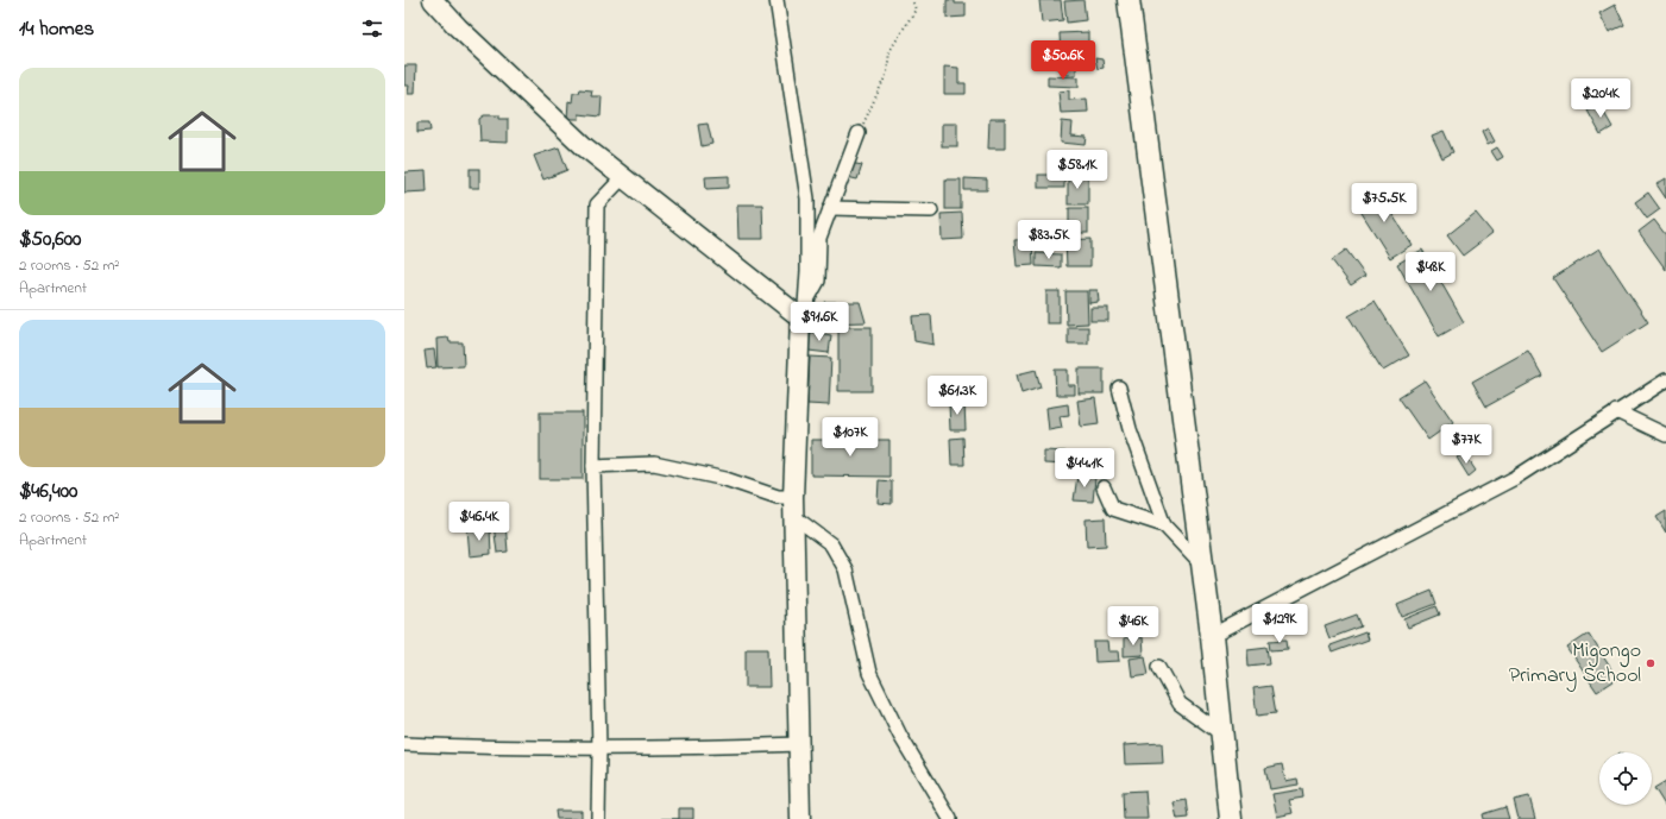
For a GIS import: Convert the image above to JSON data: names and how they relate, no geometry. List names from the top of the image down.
{
  "places": ["Migongo Primary School"],
  "page": {
    "heading": "14 homes",
    "price": [
      "$50.6K",
      "$204K",
      "$58.1K",
      "$75.5K",
      "$83.5K",
      "$48K",
      "$91.6K",
      "$61.3K",
      "$107K",
      "$77K",
      "$44.1K",
      "$46.4K",
      "$129K",
      "$46K"
    ],
    "list": [
      {
        "name": "$50,600",
        "note": "2 rooms · 52 m² · Apartment"
      },
      {
        "name": "$46,400",
        "note": "2 rooms · 52 m² · Apartment"
      }
    ]
  }
}
